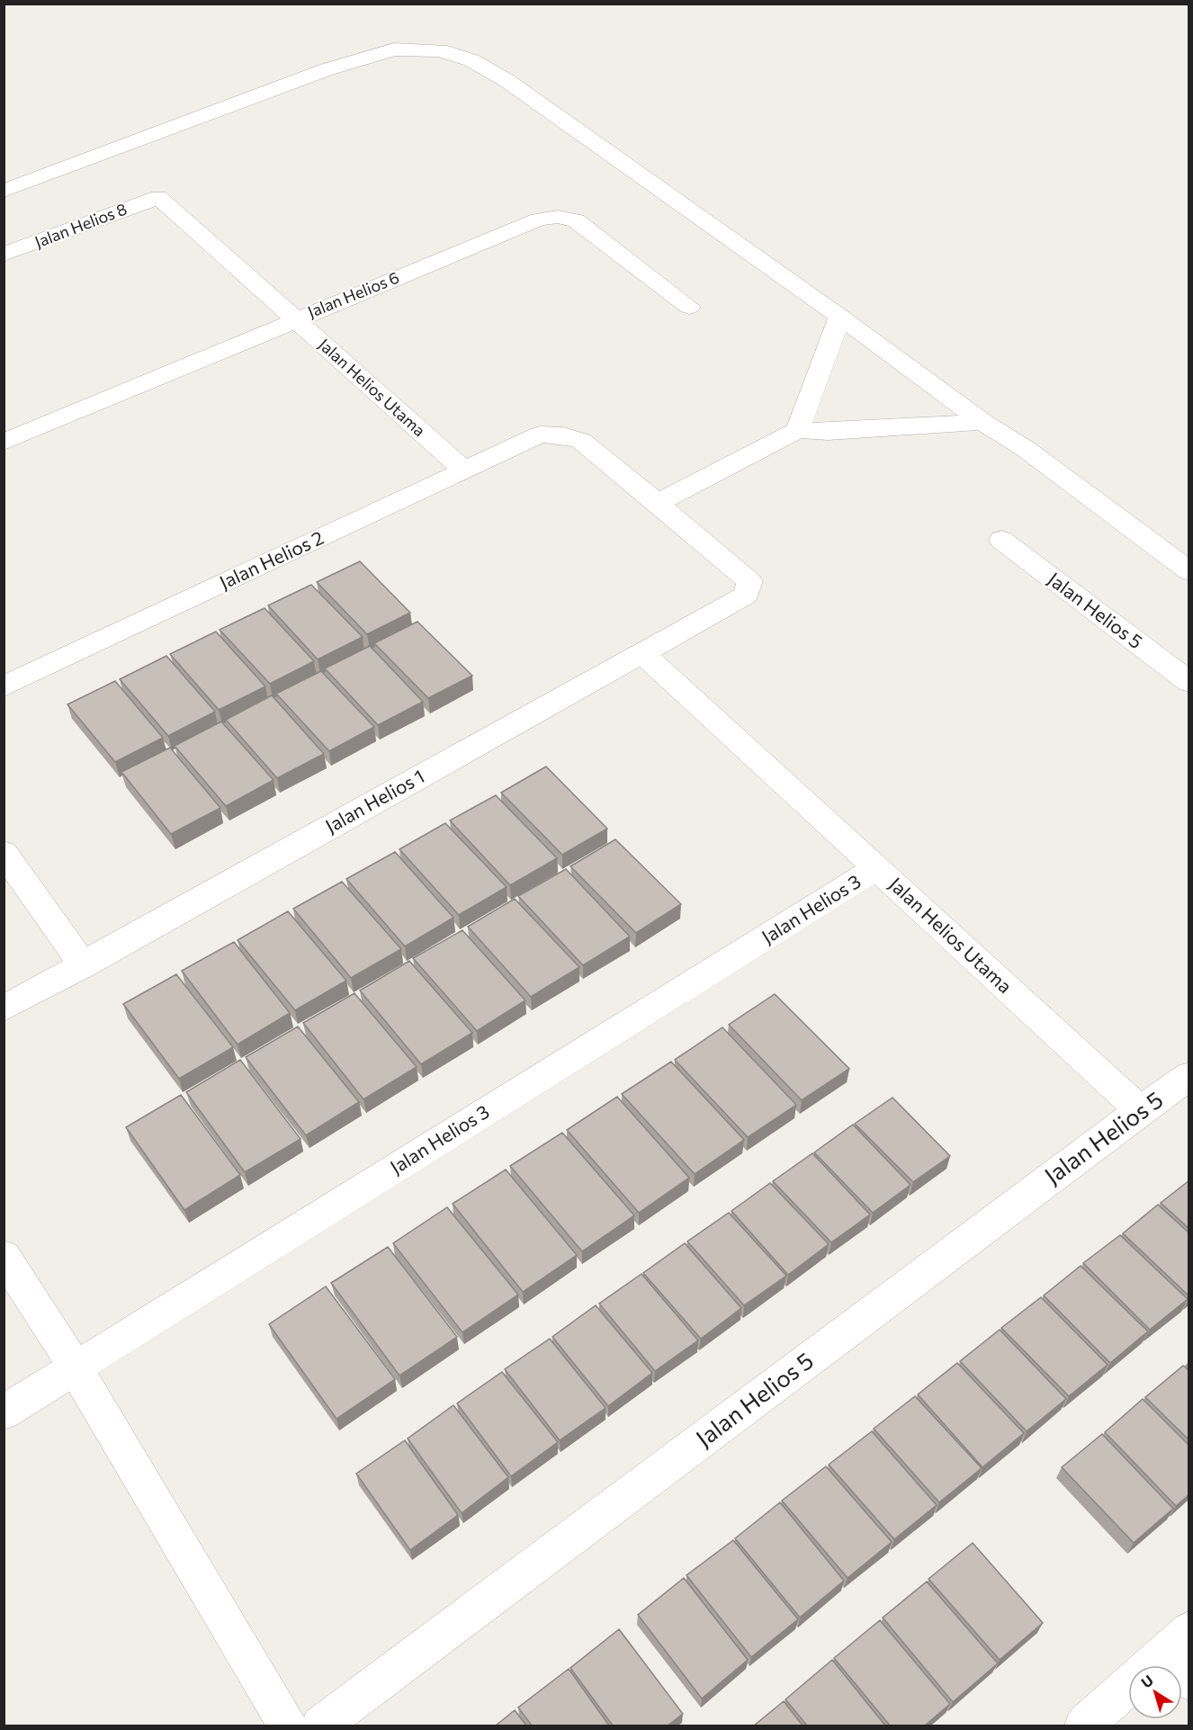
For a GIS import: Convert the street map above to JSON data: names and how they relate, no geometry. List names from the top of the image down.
{
  "streets": {
    "street": [
      "Jalan Helios 8",
      "Jalan Helios 6",
      "Jalan Helios Utama",
      "Jalan Helios 2",
      "Jalan Helios 5",
      "Jalan Helios 1",
      "Jalan Helios 3"
    ]
  },
  "crossings": [
    ["Jalan Helios 8", "Jalan Helios Utama"],
    ["Jalan Helios 6", "Jalan Helios Utama"],
    ["Jalan Helios Utama", "Jalan Helios 2"],
    ["Jalan Helios Utama", "Jalan Helios 5"],
    ["Jalan Helios Utama", "Jalan Helios 1"],
    ["Jalan Helios Utama", "Jalan Helios 3"],
    ["Jalan Helios 2", "Jalan Helios 1"]
  ],
  "north": "top left"
}
